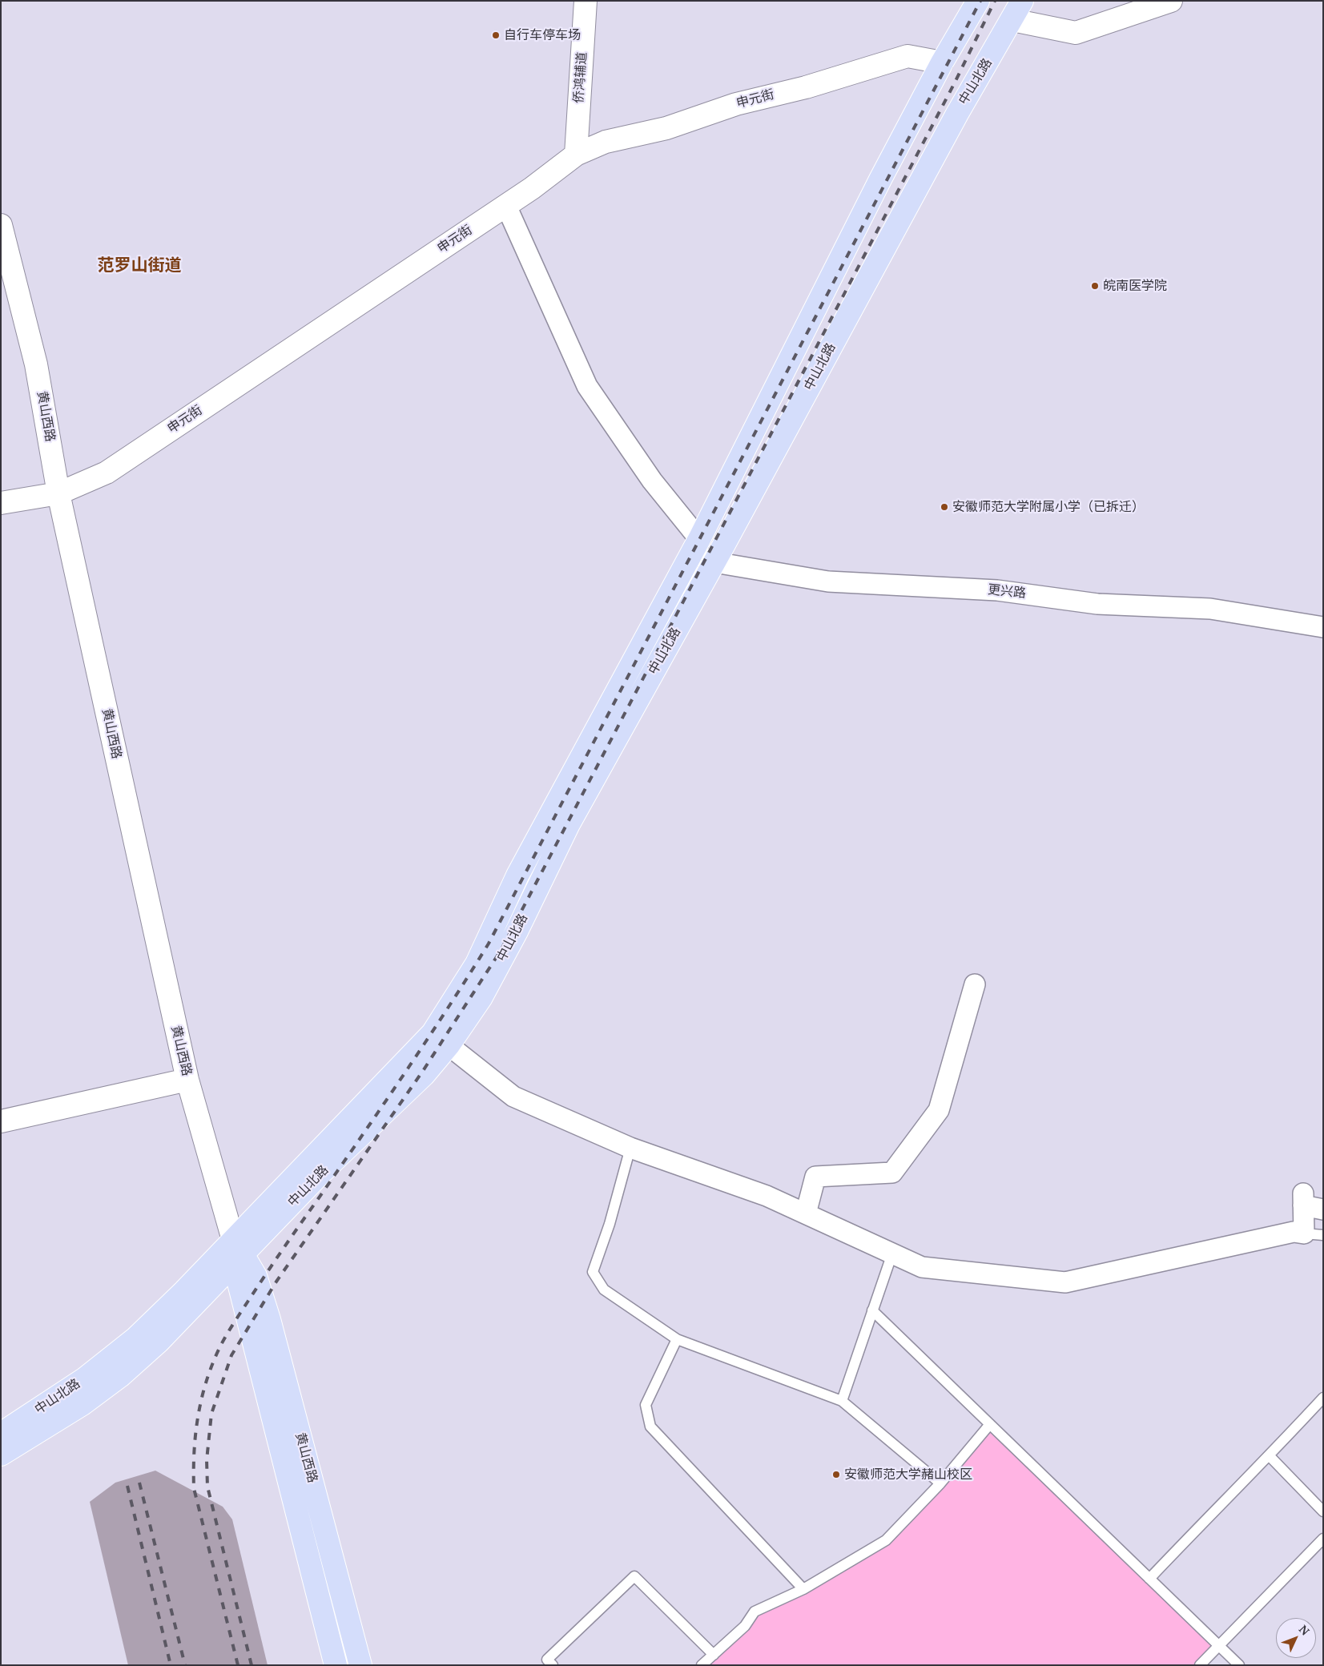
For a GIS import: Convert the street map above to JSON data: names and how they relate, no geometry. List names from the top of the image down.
{
  "streets": {
    "main road": ["中山北路", "黄山西路"],
    "street": ["侨鸿辅道", "申元街", "更兴路"]
  },
  "crossings": [
    ["侨鸿辅道", "申元街"],
    ["中山北路", "黄山西路"],
    ["中山北路", "更兴路"],
    ["申元街", "黄山西路"]
  ],
  "districts": ["范罗山街道"],
  "places": [
    "自行车停车场",
    "皖南医学院",
    "安徽师范大学附属小学（已拆迁）",
    "安徽师范大学赭山校区"
  ],
  "north": "top right"
}
